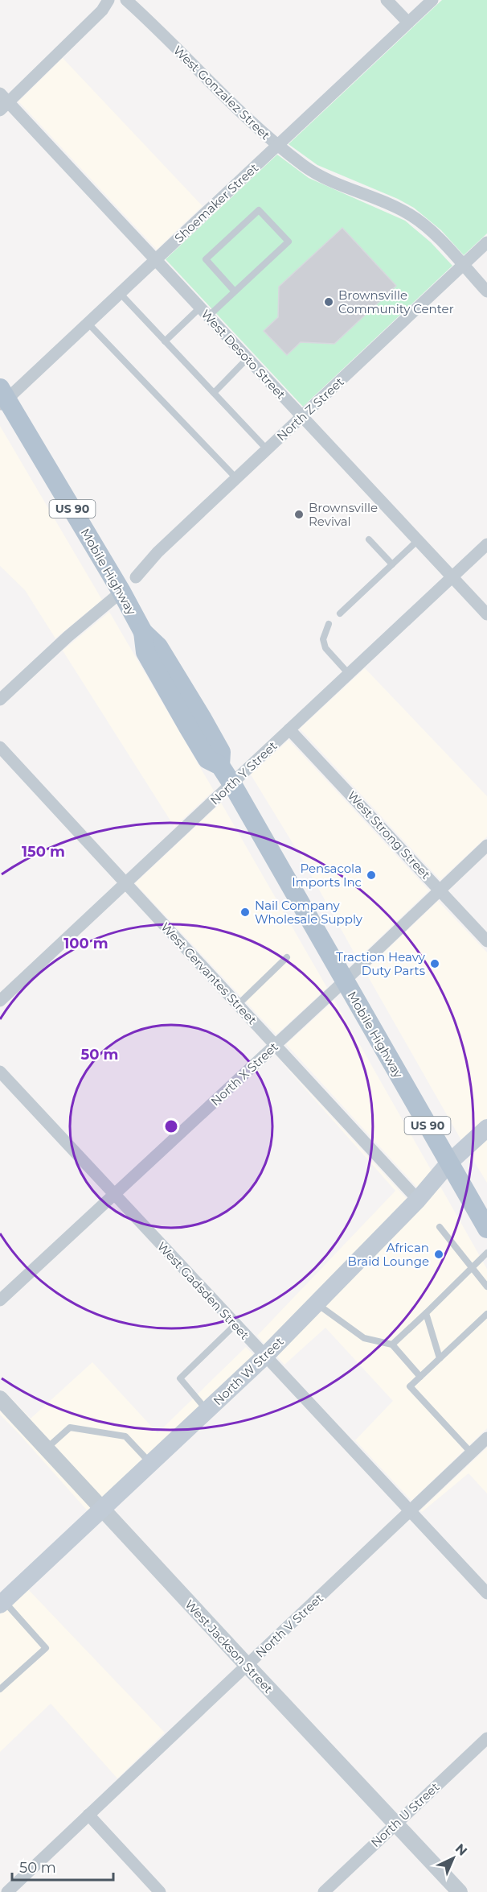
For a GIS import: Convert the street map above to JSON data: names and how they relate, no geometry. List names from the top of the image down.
{
  "streets": {
    "main road": ["US 90", "Mobile Highway", "North W Street"],
    "street": [
      "West Gonzalez Street",
      "Shoemaker Street",
      "West Desoto Street",
      "North Z Street",
      "North Y Street",
      "West Strong Street",
      "West Cervantes Street",
      "North X Street",
      "West Gadsden Street",
      "North V Street",
      "West Jackson Street",
      "North U Street"
    ]
  },
  "crossings": [
    ["West Gonzalez Street", "Shoemaker Street"],
    ["West Gonzalez Street", "North Z Street"],
    ["Shoemaker Street", "West Desoto Street"],
    ["Shoemaker Street", "Mobile Highway"],
    ["West Desoto Street", "North Z Street"],
    ["West Desoto Street", "North Y Street"],
    ["Mobile Highway", "North Y Street"],
    ["Mobile Highway", "North X Street"],
    ["Mobile Highway", "North W Street"],
    ["North Y Street", "West Strong Street"],
    ["North Y Street", "West Cervantes Street"],
    ["West Strong Street", "North X Street"],
    ["West Cervantes Street", "North X Street"],
    ["West Cervantes Street", "North W Street"],
    ["North X Street", "West Gadsden Street"],
    ["West Gadsden Street", "North W Street"],
    ["West Gadsden Street", "North V Street"],
    ["North W Street", "West Jackson Street"],
    ["North V Street", "West Jackson Street"],
    ["West Jackson Street", "North U Street"]
  ],
  "places": [
    "Brownsville Community Center",
    "Brownsville Revival",
    "Pensacola Imports Inc",
    "Nail Company Wholesale Supply",
    "Traction Heavy Duty Parts",
    "African Braid Lounge"
  ],
  "scale_bar": "50 m",
  "north": "top right",
  "rings": ["150 m", "100 m", "50 m"]
}
